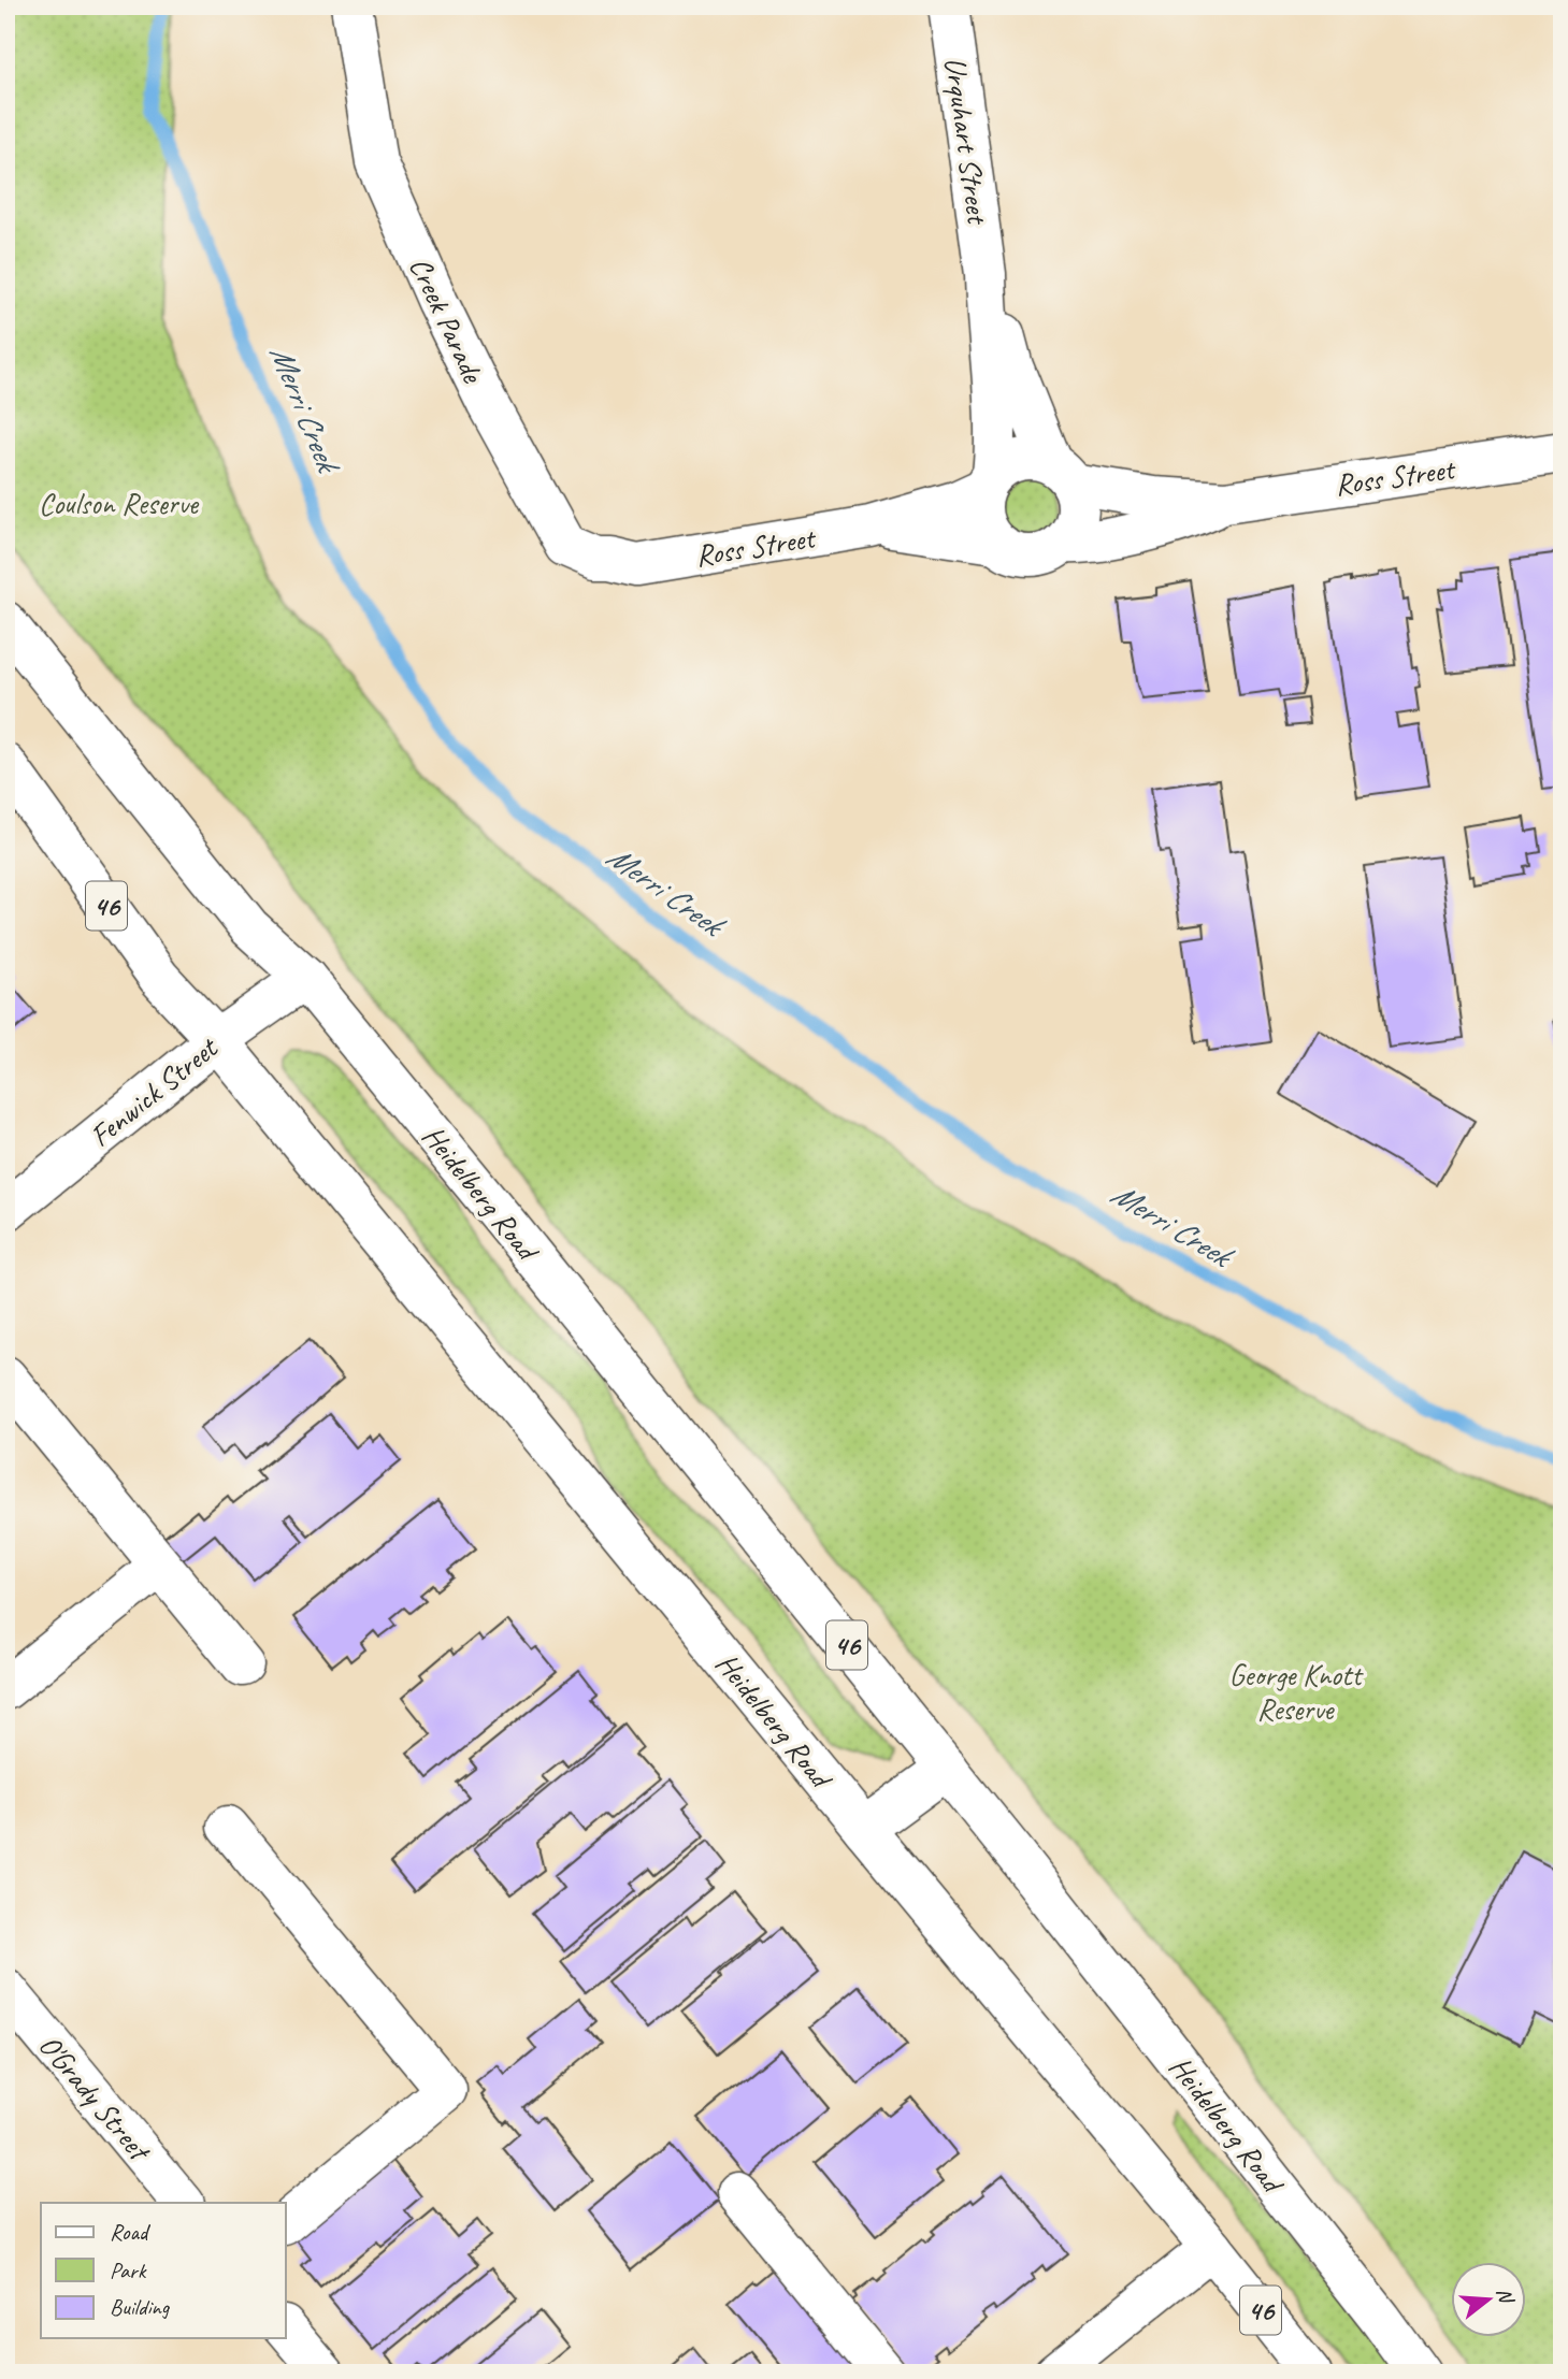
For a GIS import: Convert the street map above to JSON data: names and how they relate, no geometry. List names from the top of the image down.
{
  "streets": {
    "main road": [
      "Urquhart Street",
      "Creek Parade",
      "Ross Street",
      "46",
      "Fenwick Street",
      "Heidelberg Road",
      "O'Grady Street"
    ]
  },
  "crossings": [
    ["Urquhart Street", "Ross Street"],
    ["Creek Parade", "Ross Street"],
    ["Fenwick Street", "Heidelberg Road"]
  ],
  "water": ["Merri Creek"],
  "parks": ["Coulson Reserve", "George Knott Reserve"],
  "legend": ["Road", "Park", "Building"],
  "north": "right"
}
